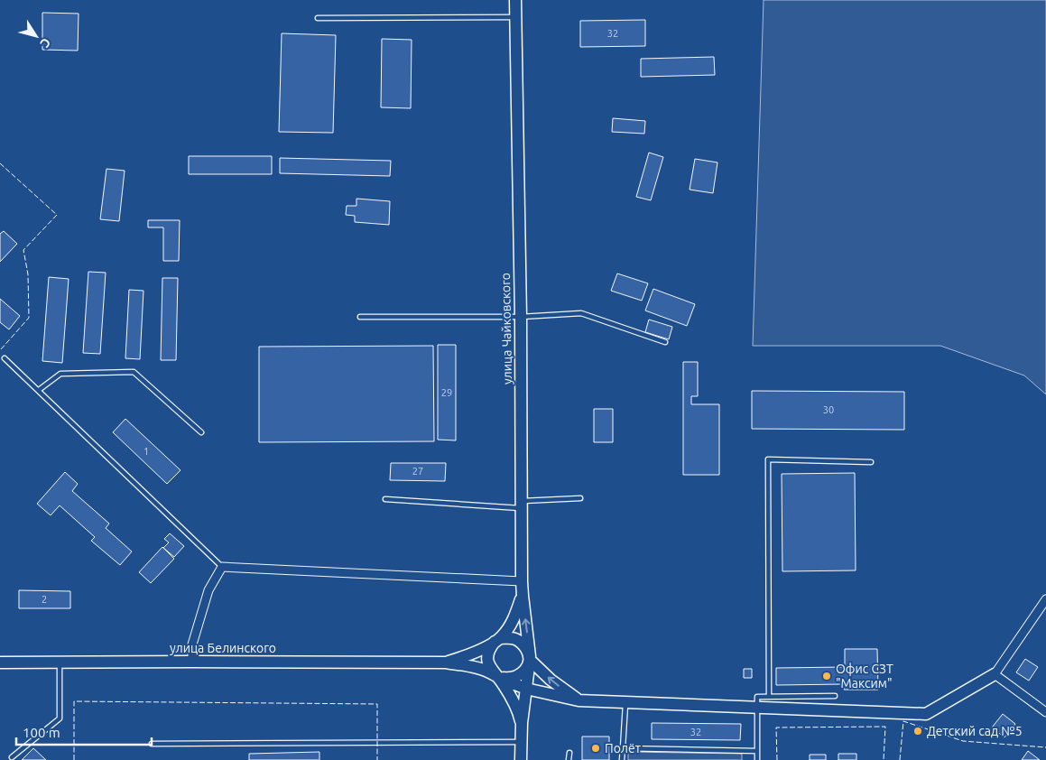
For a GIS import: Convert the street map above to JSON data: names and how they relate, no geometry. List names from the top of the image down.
{
  "streets": {
    "street": ["улица Чайковского", "улица Белинского"]
  },
  "places": ["Офис СЗТ \"Максим\"", "Детский сад №5", "Полёт"],
  "house_numbers": [
    "32",
    "29",
    "30",
    "1",
    "27",
    "2",
    "32"
  ],
  "scale_bar": "100 m",
  "north": "bottom right"
}
